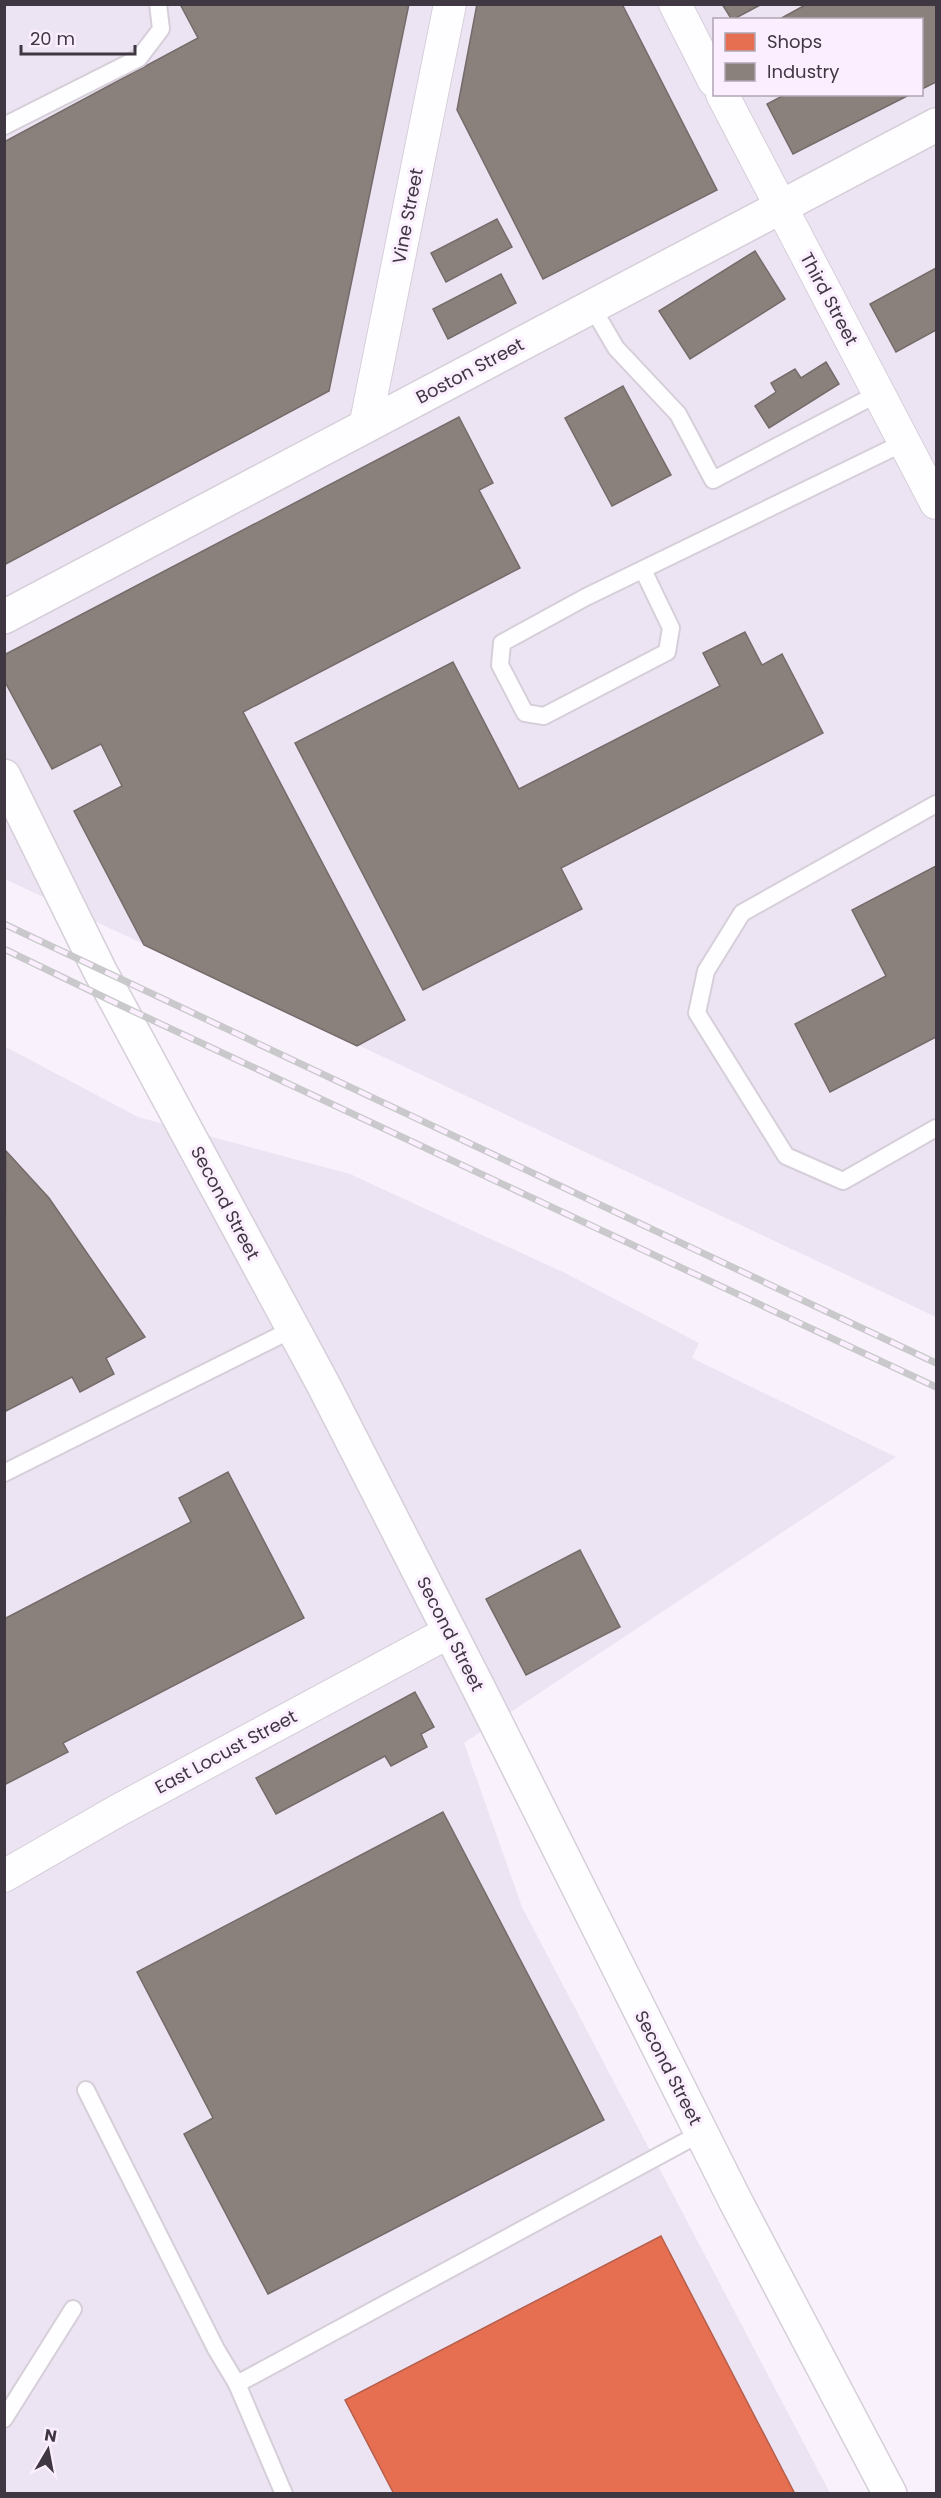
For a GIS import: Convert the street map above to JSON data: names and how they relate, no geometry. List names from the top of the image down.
{
  "streets": {
    "main road": ["Boston Street", "Second Street"],
    "street": ["Vine Street", "Third Street", "East Locust Street"]
  },
  "crossings": [
    ["Vine Street", "Boston Street"],
    ["Third Street", "Boston Street"],
    ["Second Street", "East Locust Street"]
  ],
  "legend": ["Shops", "Industry"],
  "scale_bar": "20 m",
  "north": "top"
}
